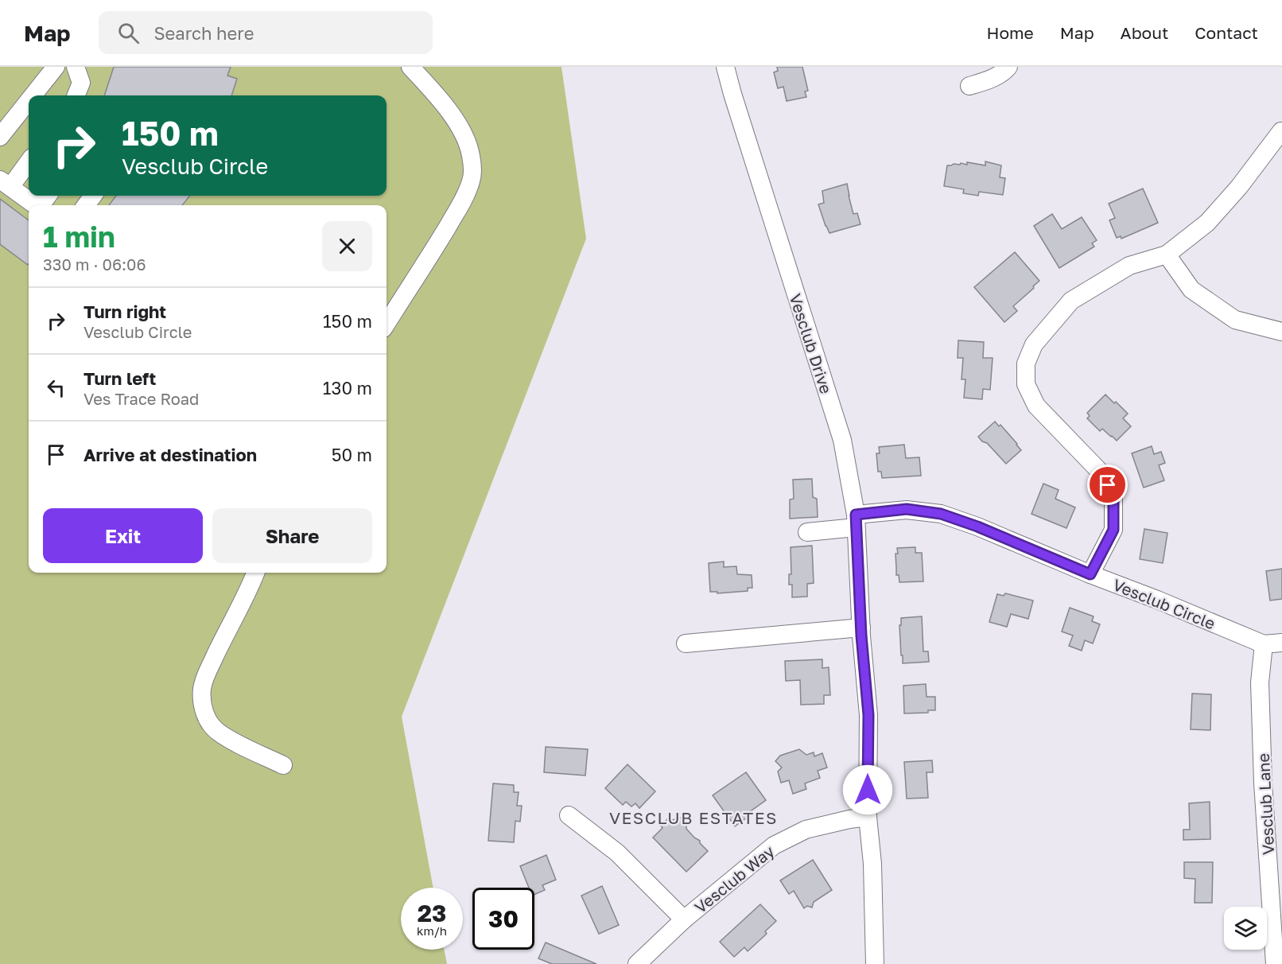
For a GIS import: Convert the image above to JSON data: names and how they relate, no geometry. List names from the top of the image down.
{
  "streets": {
    "street": [
      "Vesclub Drive",
      "Vesclub Circle",
      "Vesclub Lane",
      "Vesclub Way"
    ]
  },
  "crossings": [
    ["Vesclub Drive", "Vesclub Circle"],
    ["Vesclub Drive", "Vesclub Way"],
    ["Vesclub Circle", "Vesclub Lane"]
  ],
  "districts": ["VESCLUB ESTATES"],
  "page": {
    "header": "Map",
    "search": "Search here",
    "nav": [
      "Home",
      "Map",
      "About",
      "Contact"
    ],
    "turn": ["150 m", "Vesclub Circle"],
    "heading": ["1 min", "330 m · 06:06"],
    "list": [
      {
        "name": "Turn right",
        "note": "Vesclub Circle",
        "value": "150 m"
      },
      {
        "name": "Turn left",
        "note": "Ves Trace Road",
        "value": "130 m"
      },
      {
        "name": "Arrive at destination",
        "value": "50 m"
      }
    ],
    "buttons": ["Exit", "Share"],
    "speed": "23 km/h",
    "limit": "30"
  }
}
